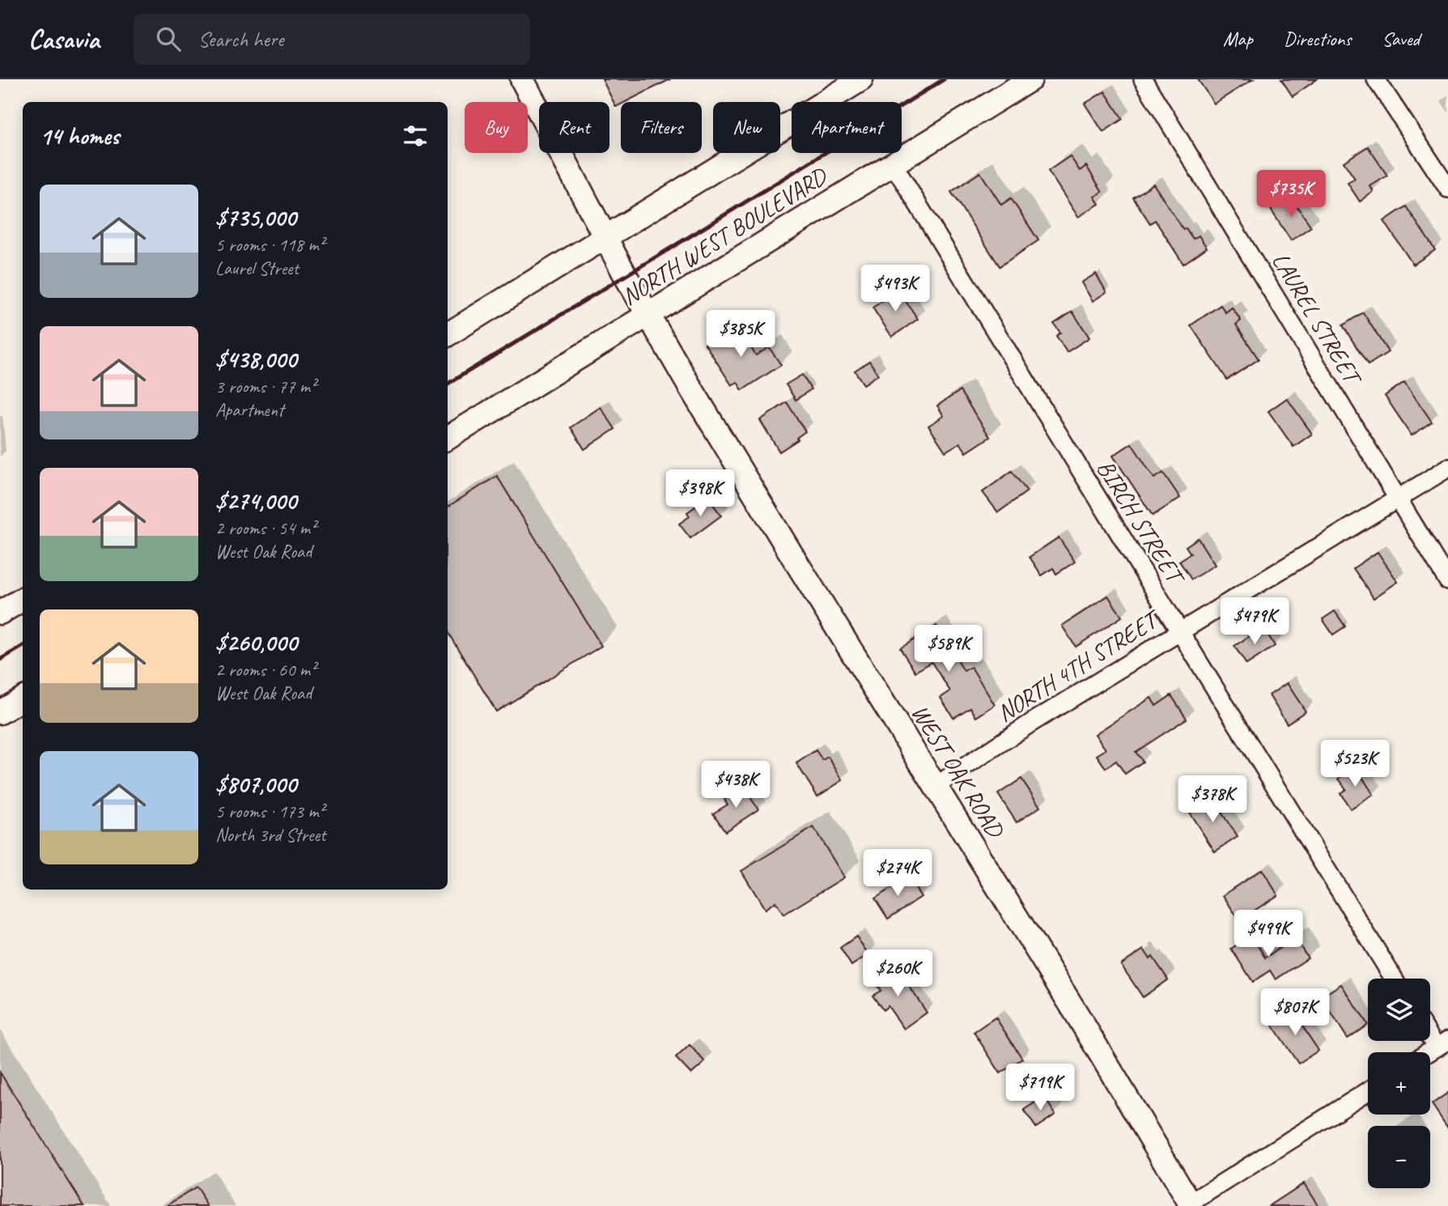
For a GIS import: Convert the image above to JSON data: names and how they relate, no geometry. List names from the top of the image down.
{
  "streets": {
    "street": [
      "NORTH WEST BOULEVARD",
      "LAUREL STREET",
      "BIRCH STREET",
      "NORTH 4TH STREET",
      "WEST OAK ROAD"
    ]
  },
  "crossings": [
    ["NORTH WEST BOULEVARD", "BIRCH STREET"],
    ["NORTH WEST BOULEVARD", "WEST OAK ROAD"],
    ["LAUREL STREET", "NORTH 4TH STREET"],
    ["BIRCH STREET", "NORTH 4TH STREET"],
    ["NORTH 4TH STREET", "WEST OAK ROAD"]
  ],
  "page": {
    "header": "Casavia",
    "search": "Search here",
    "nav": ["Map", "Directions", "Saved"],
    "chip": [
      "Buy",
      "Rent",
      "Filters",
      "New",
      "Apartment"
    ],
    "heading": "14 homes",
    "price": [
      "$735K",
      "$493K",
      "$385K",
      "$398K",
      "$479K",
      "$589K",
      "$523K",
      "$438K",
      "$378K",
      "$274K",
      "$499K",
      "$260K",
      "$807K",
      "$719K"
    ],
    "list": [
      {
        "name": "$735,000",
        "note": "5 rooms · 118 m² · Laurel Street"
      },
      {
        "name": "$438,000",
        "note": "3 rooms · 77 m² · Apartment"
      },
      {
        "name": "$274,000",
        "note": "2 rooms · 54 m² · West Oak Road"
      },
      {
        "name": "$260,000",
        "note": "2 rooms · 60 m² · West Oak Road"
      },
      {
        "name": "$807,000",
        "note": "5 rooms · 173 m² · North 3rd Street"
      }
    ],
    "map_buttons": ["+", "−"]
  }
}
